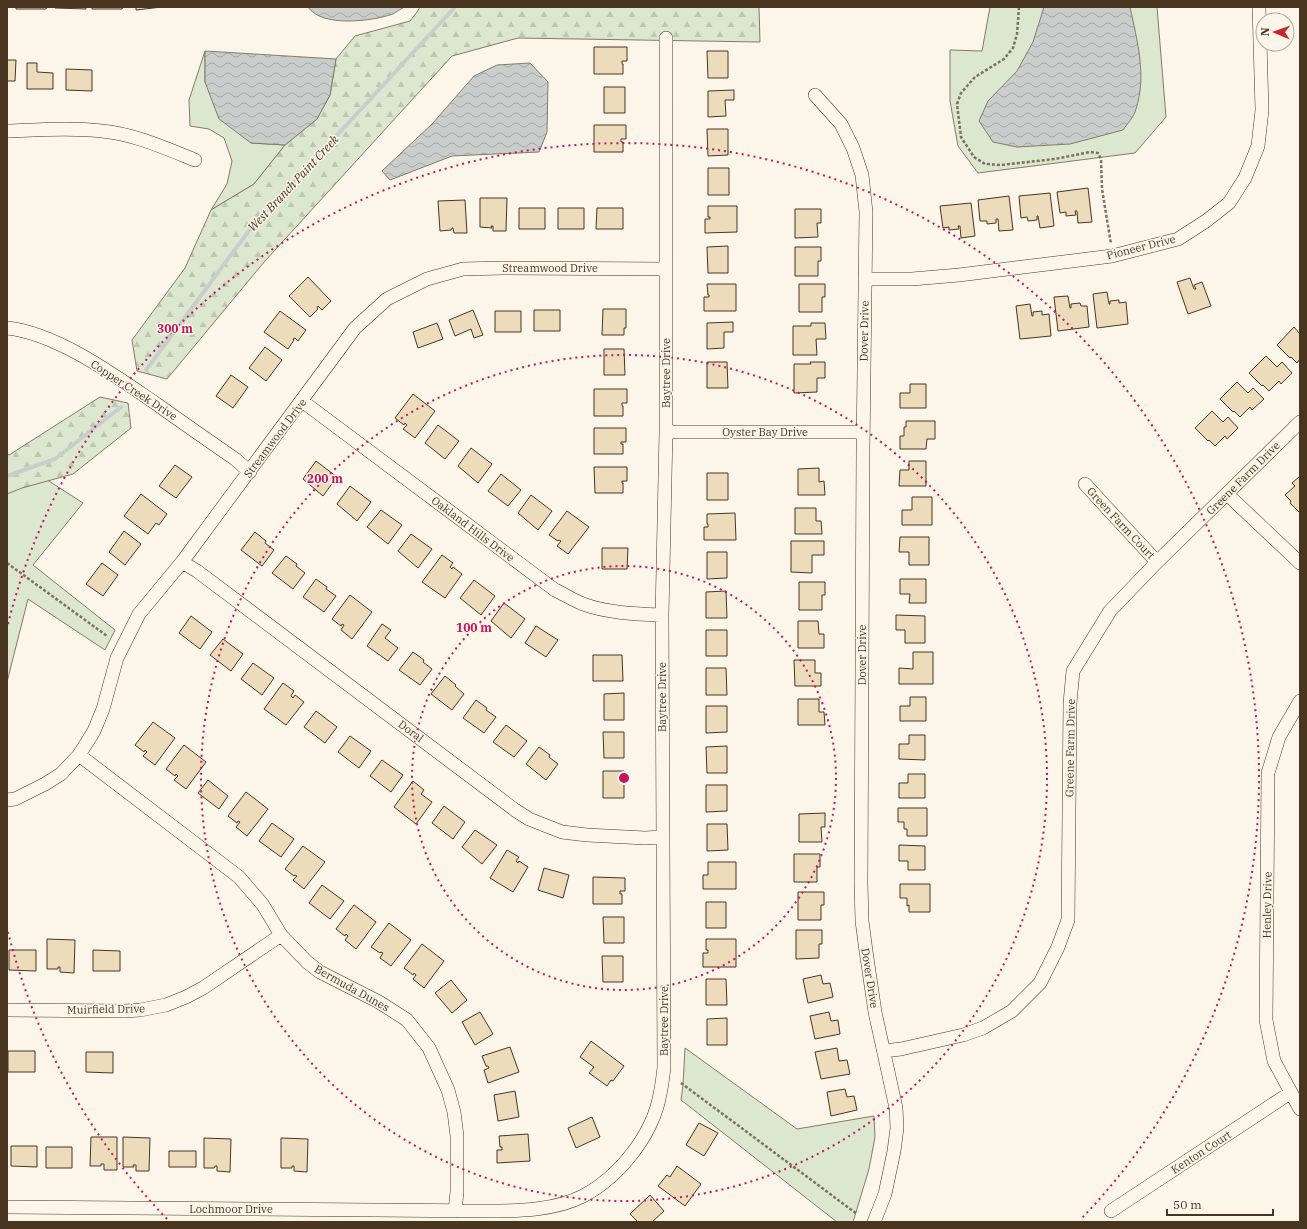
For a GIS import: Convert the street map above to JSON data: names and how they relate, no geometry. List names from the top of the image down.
{
  "streets": {
    "street": [
      "Pioneer Drive",
      "Streamwood Drive",
      "Dover Drive",
      "Baytree Drive",
      "Copper Creek Drive",
      "Oyster Bay Drive",
      "Greene Farm Drive",
      "Green Farm Court",
      "Oakland Hills Drive",
      "Doral",
      "Henley Drive",
      "Bermuda Dunes",
      "Muirfield Drive",
      "Kenton Court",
      "Lochmoor Drive"
    ]
  },
  "crossings": [
    ["Pioneer Drive", "Dover Drive"],
    ["Streamwood Drive", "Baytree Drive"],
    ["Streamwood Drive", "Copper Creek Drive"],
    ["Streamwood Drive", "Oakland Hills Drive"],
    ["Streamwood Drive", "Doral"],
    ["Streamwood Drive", "Bermuda Dunes"],
    ["Dover Drive", "Oyster Bay Drive"],
    ["Dover Drive", "Greene Farm Drive"],
    ["Baytree Drive", "Oyster Bay Drive"],
    ["Baytree Drive", "Oakland Hills Drive"],
    ["Baytree Drive", "Doral"],
    ["Baytree Drive", "Bermuda Dunes"],
    ["Baytree Drive", "Lochmoor Drive"],
    ["Greene Farm Drive", "Green Farm Court"],
    ["Henley Drive", "Kenton Court"],
    ["Bermuda Dunes", "Muirfield Drive"],
    ["Bermuda Dunes", "Lochmoor Drive"]
  ],
  "water": ["West Branch Paint Creek"],
  "scale_bar": "50 m",
  "north": "left",
  "rings": ["300 m", "200 m", "100 m"]
}
